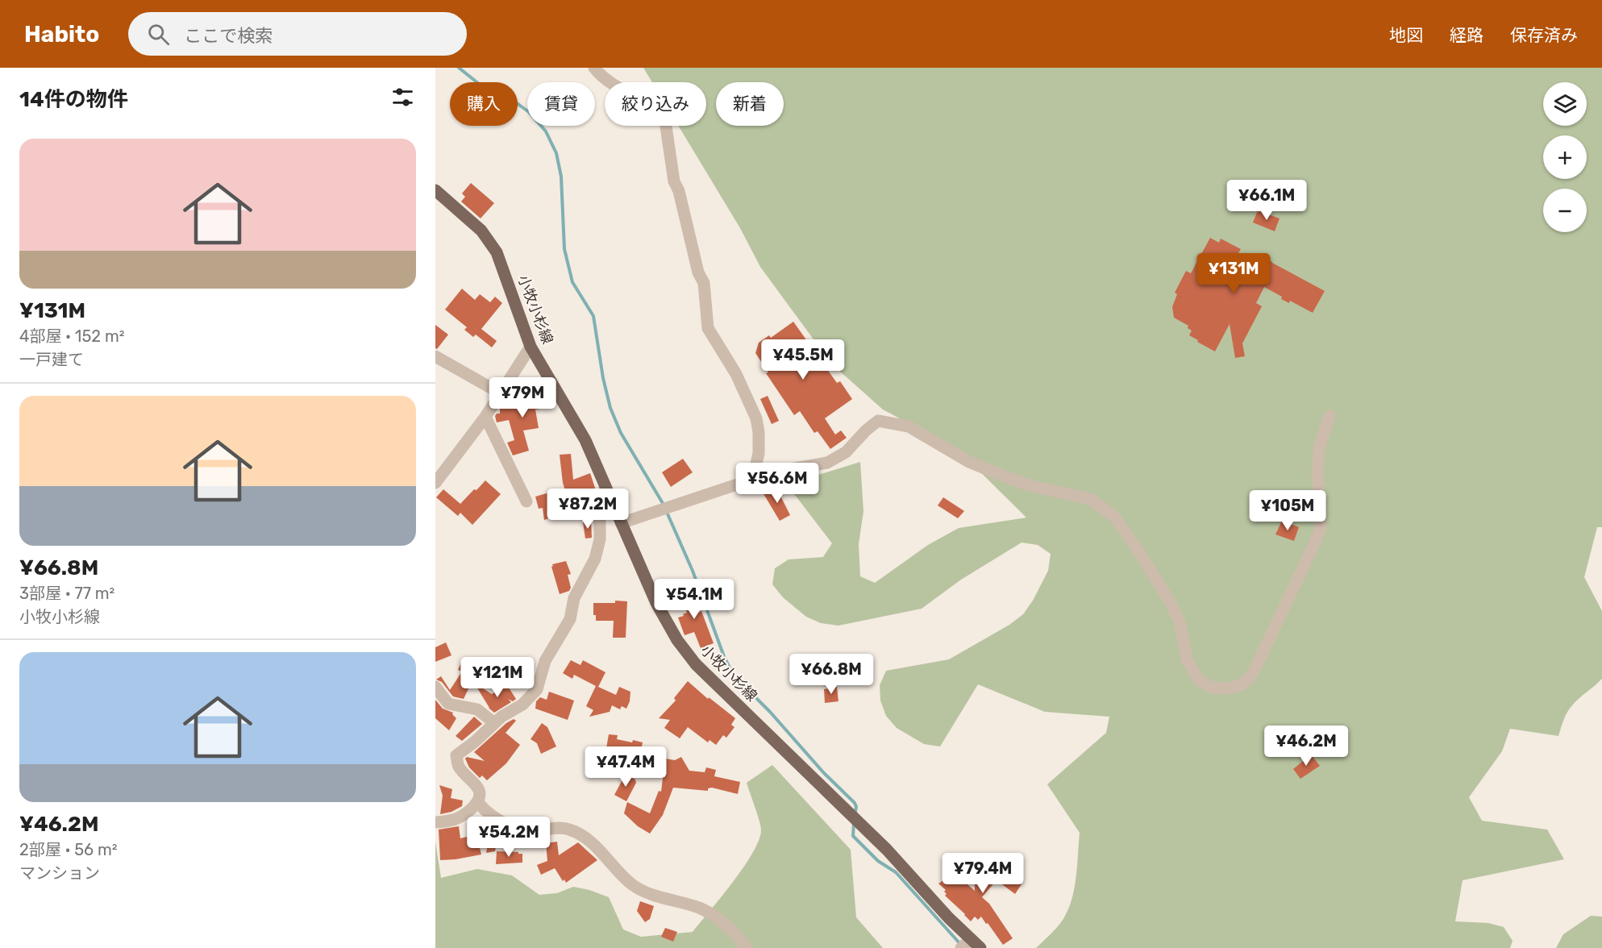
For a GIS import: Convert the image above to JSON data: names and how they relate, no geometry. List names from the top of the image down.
{
  "streets": {
    "main road": ["小牧小杉線"]
  },
  "page": {
    "header": "Habito",
    "search": "ここで検索",
    "nav": ["地図", "経路", "保存済み"],
    "heading": "14件の物件",
    "map_buttons": ["+", "−"],
    "chip": [
      "購入",
      "賃貸",
      "絞り込み",
      "新着"
    ],
    "list": [
      {
        "name": "¥131M",
        "note": "4部屋 · 152 m² · 一戸建て"
      },
      {
        "name": "¥66.8M",
        "note": "3部屋 · 77 m² · 小牧小杉線"
      },
      {
        "name": "¥46.2M",
        "note": "2部屋 · 56 m² · マンション"
      }
    ],
    "price": [
      "¥66.1M",
      "¥131M",
      "¥45.5M",
      "¥79M",
      "¥56.6M",
      "¥87.2M",
      "¥105M",
      "¥54.1M",
      "¥66.8M",
      "¥121M",
      "¥46.2M",
      "¥47.4M",
      "¥54.2M",
      "¥79.4M"
    ]
  }
}
